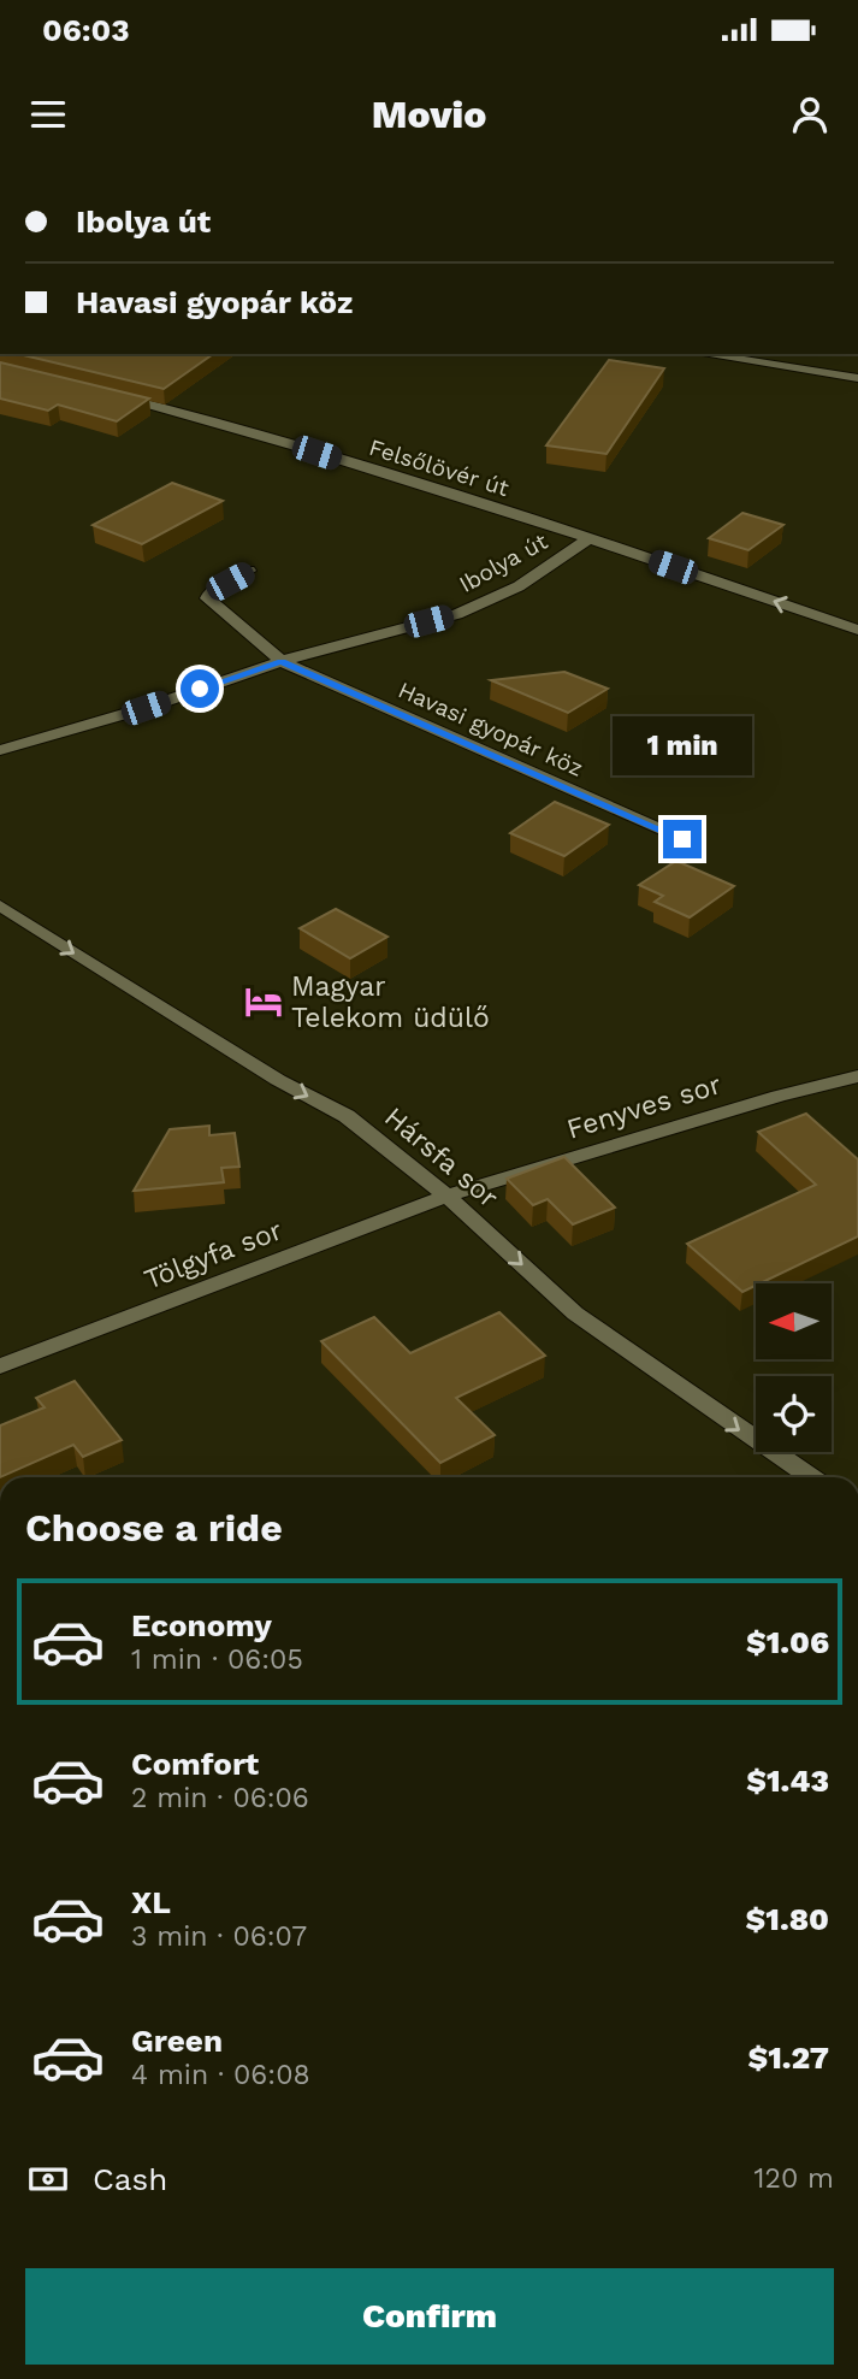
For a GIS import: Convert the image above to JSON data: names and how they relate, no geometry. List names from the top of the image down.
{
  "streets": {
    "street": [
      "Felsőlövér út",
      "Ibolya út",
      "Havasi gyopár köz",
      "Fenyves sor",
      "Hársfa sor",
      "Tölgyfa sor"
    ]
  },
  "crossings": [
    ["Felsőlövér út", "Ibolya út"],
    ["Ibolya út", "Havasi gyopár köz"],
    ["Fenyves sor", "Hársfa sor"],
    ["Fenyves sor", "Tölgyfa sor"],
    ["Hársfa sor", "Tölgyfa sor"]
  ],
  "one_way": ["Felsőlövér út", "Hársfa sor"],
  "places": {
    "hotel": ["Magyar Telekom üdülő"]
  },
  "north": "left",
  "page": {
    "status": "06:03",
    "header": "Movio",
    "banner": ["Ibolya út", "Havasi gyopár köz"],
    "bubble": "1 min",
    "heading": "Choose a ride",
    "list": [
      {
        "name": "Economy",
        "note": "1 min · 06:05",
        "value": "$1.06"
      },
      {
        "name": "Comfort",
        "note": "2 min · 06:06",
        "value": "$1.43"
      },
      {
        "name": "XL",
        "note": "3 min · 06:07",
        "value": "$1.80"
      },
      {
        "name": "Green",
        "note": "4 min · 06:08",
        "value": "$1.27"
      }
    ],
    "pay": ["Cash", "120 m"],
    "buttons": "Confirm"
  }
}
